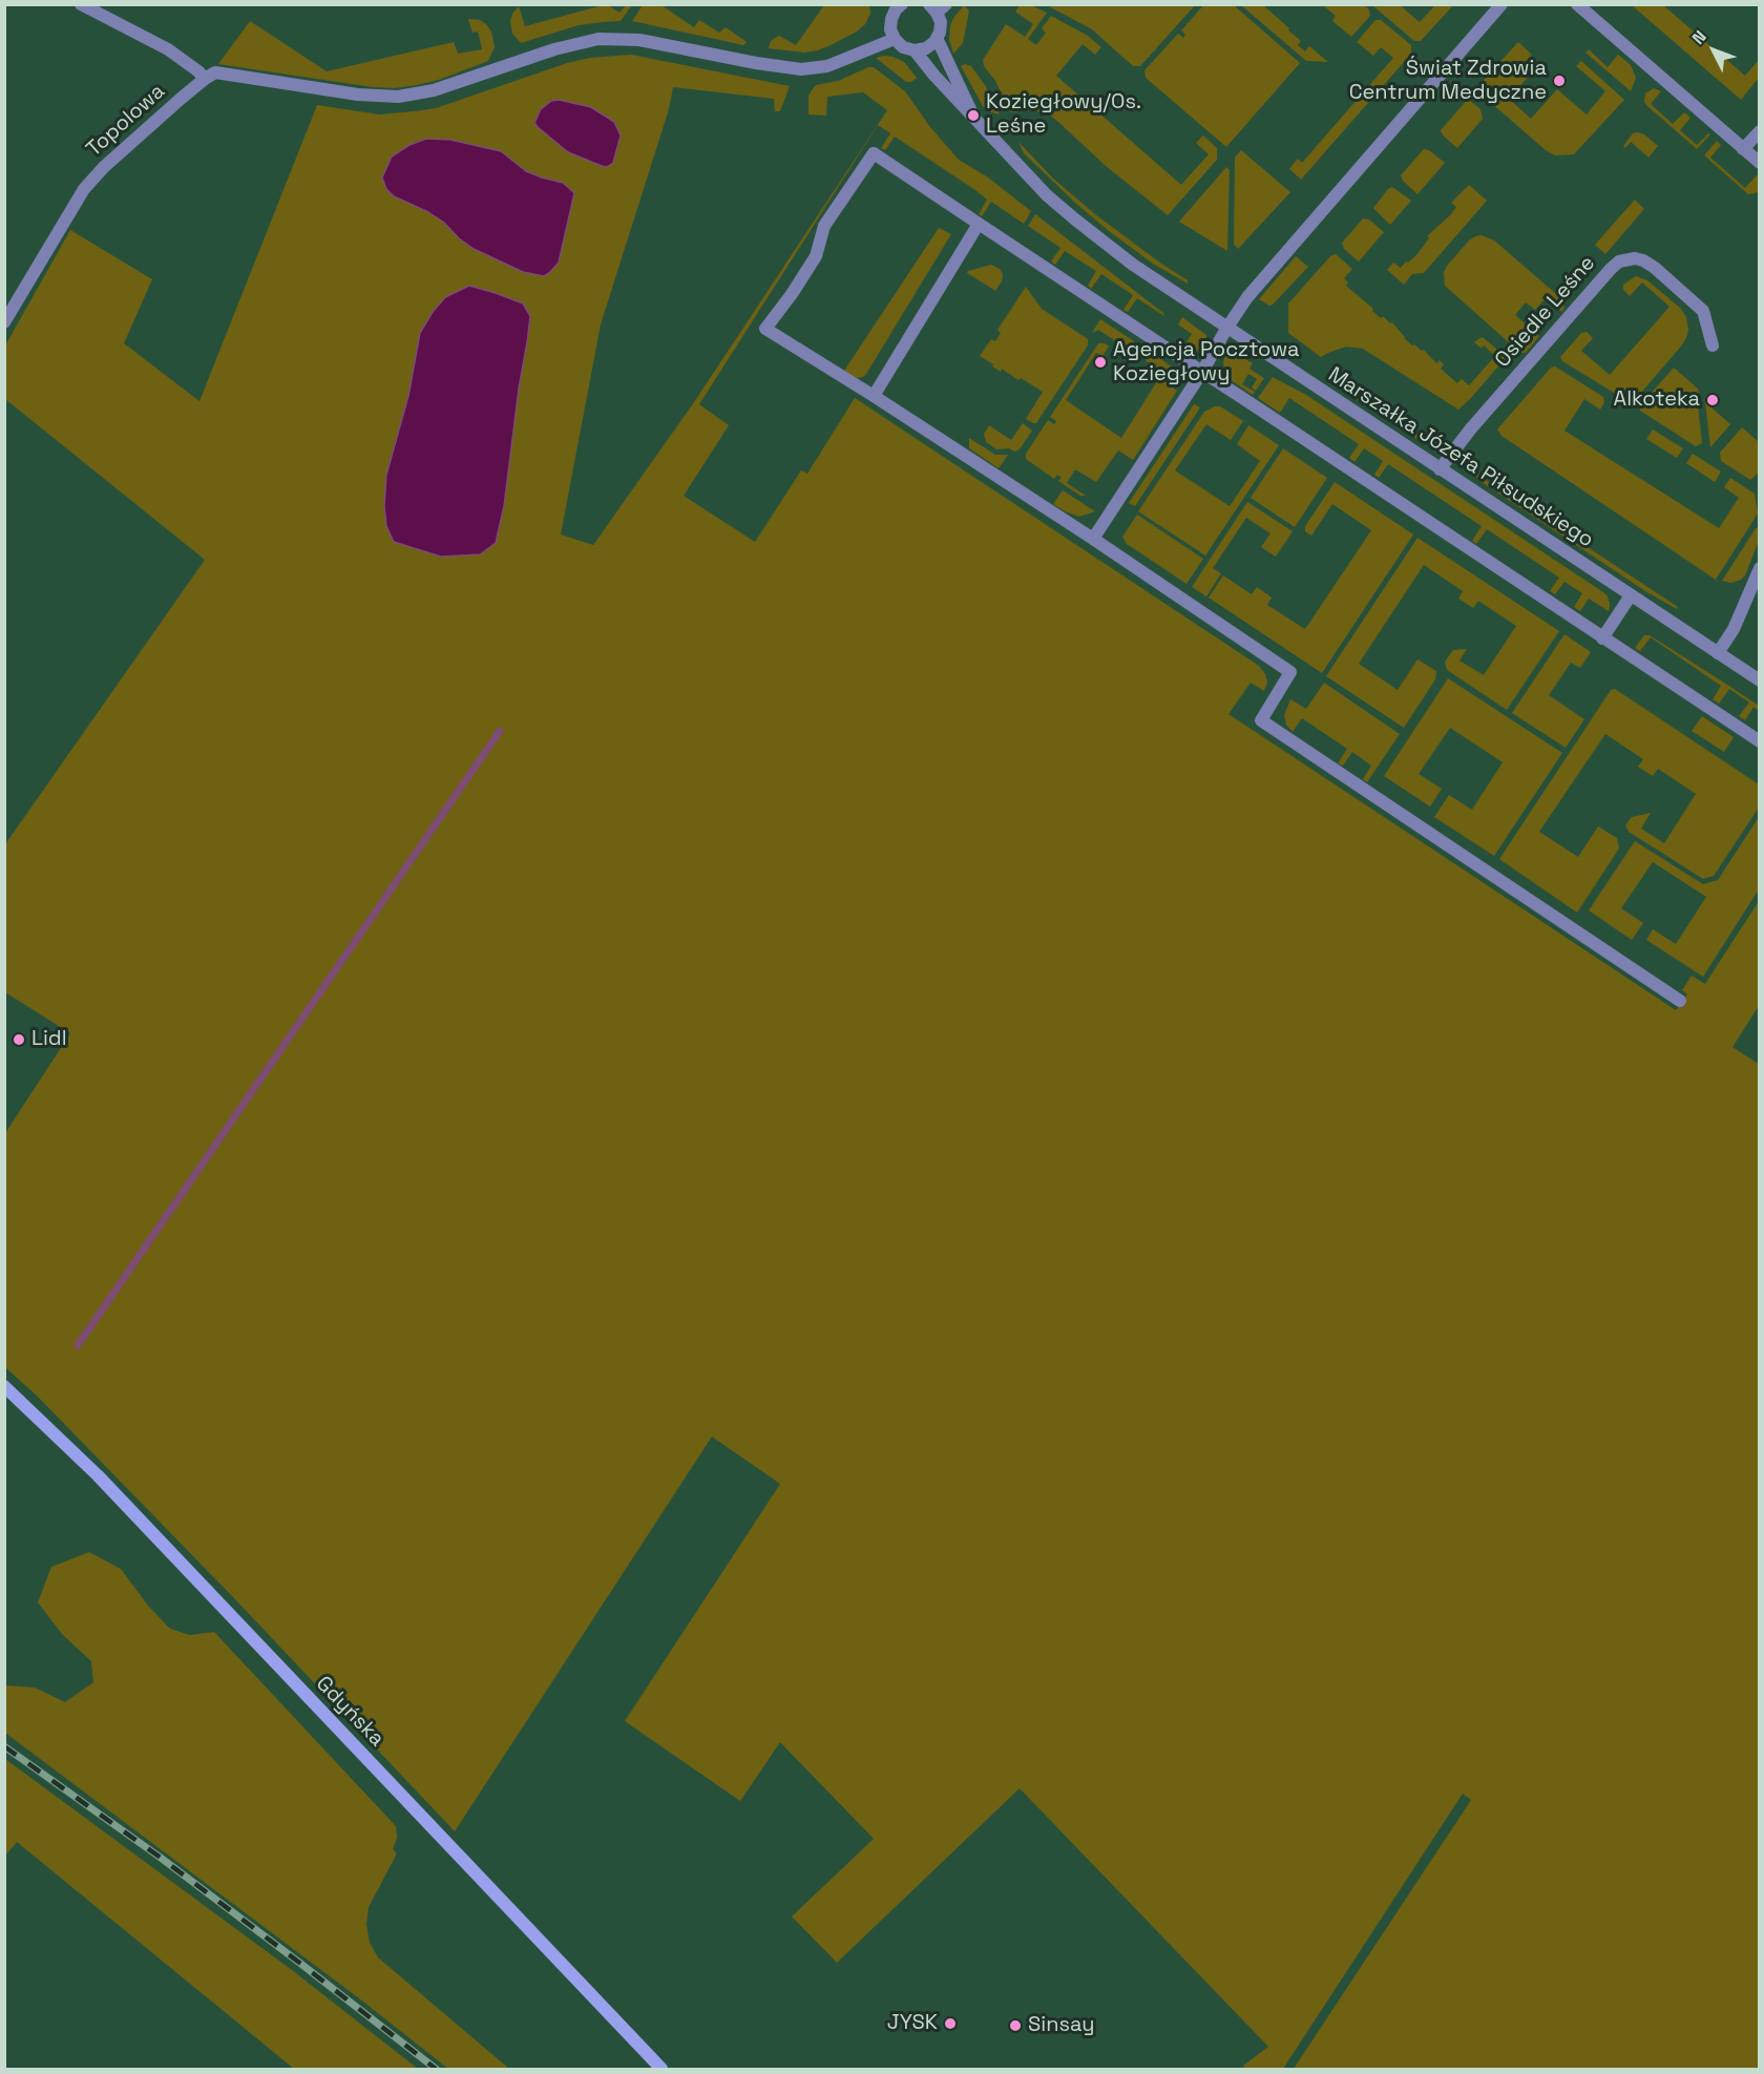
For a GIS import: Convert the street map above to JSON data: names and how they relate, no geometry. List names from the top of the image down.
{
  "streets": {
    "main road": ["Gdyńska"],
    "street": ["Topolowa", "Osiedle Leśne", "Marszałka Józefa Piłsudskiego"]
  },
  "crossings": [
    ["Osiedle Leśne", "Marszałka Józefa Piłsudskiego"]
  ],
  "places": [
    "Świat Zdrowia Centrum Medyczne",
    "Koziegłowy/Os. Leśne",
    "Agencja Pocztowa Koziegłowy",
    "Alkoteka",
    "Lidl",
    "JYSK",
    "Sinsay"
  ],
  "north": "top left"
}
